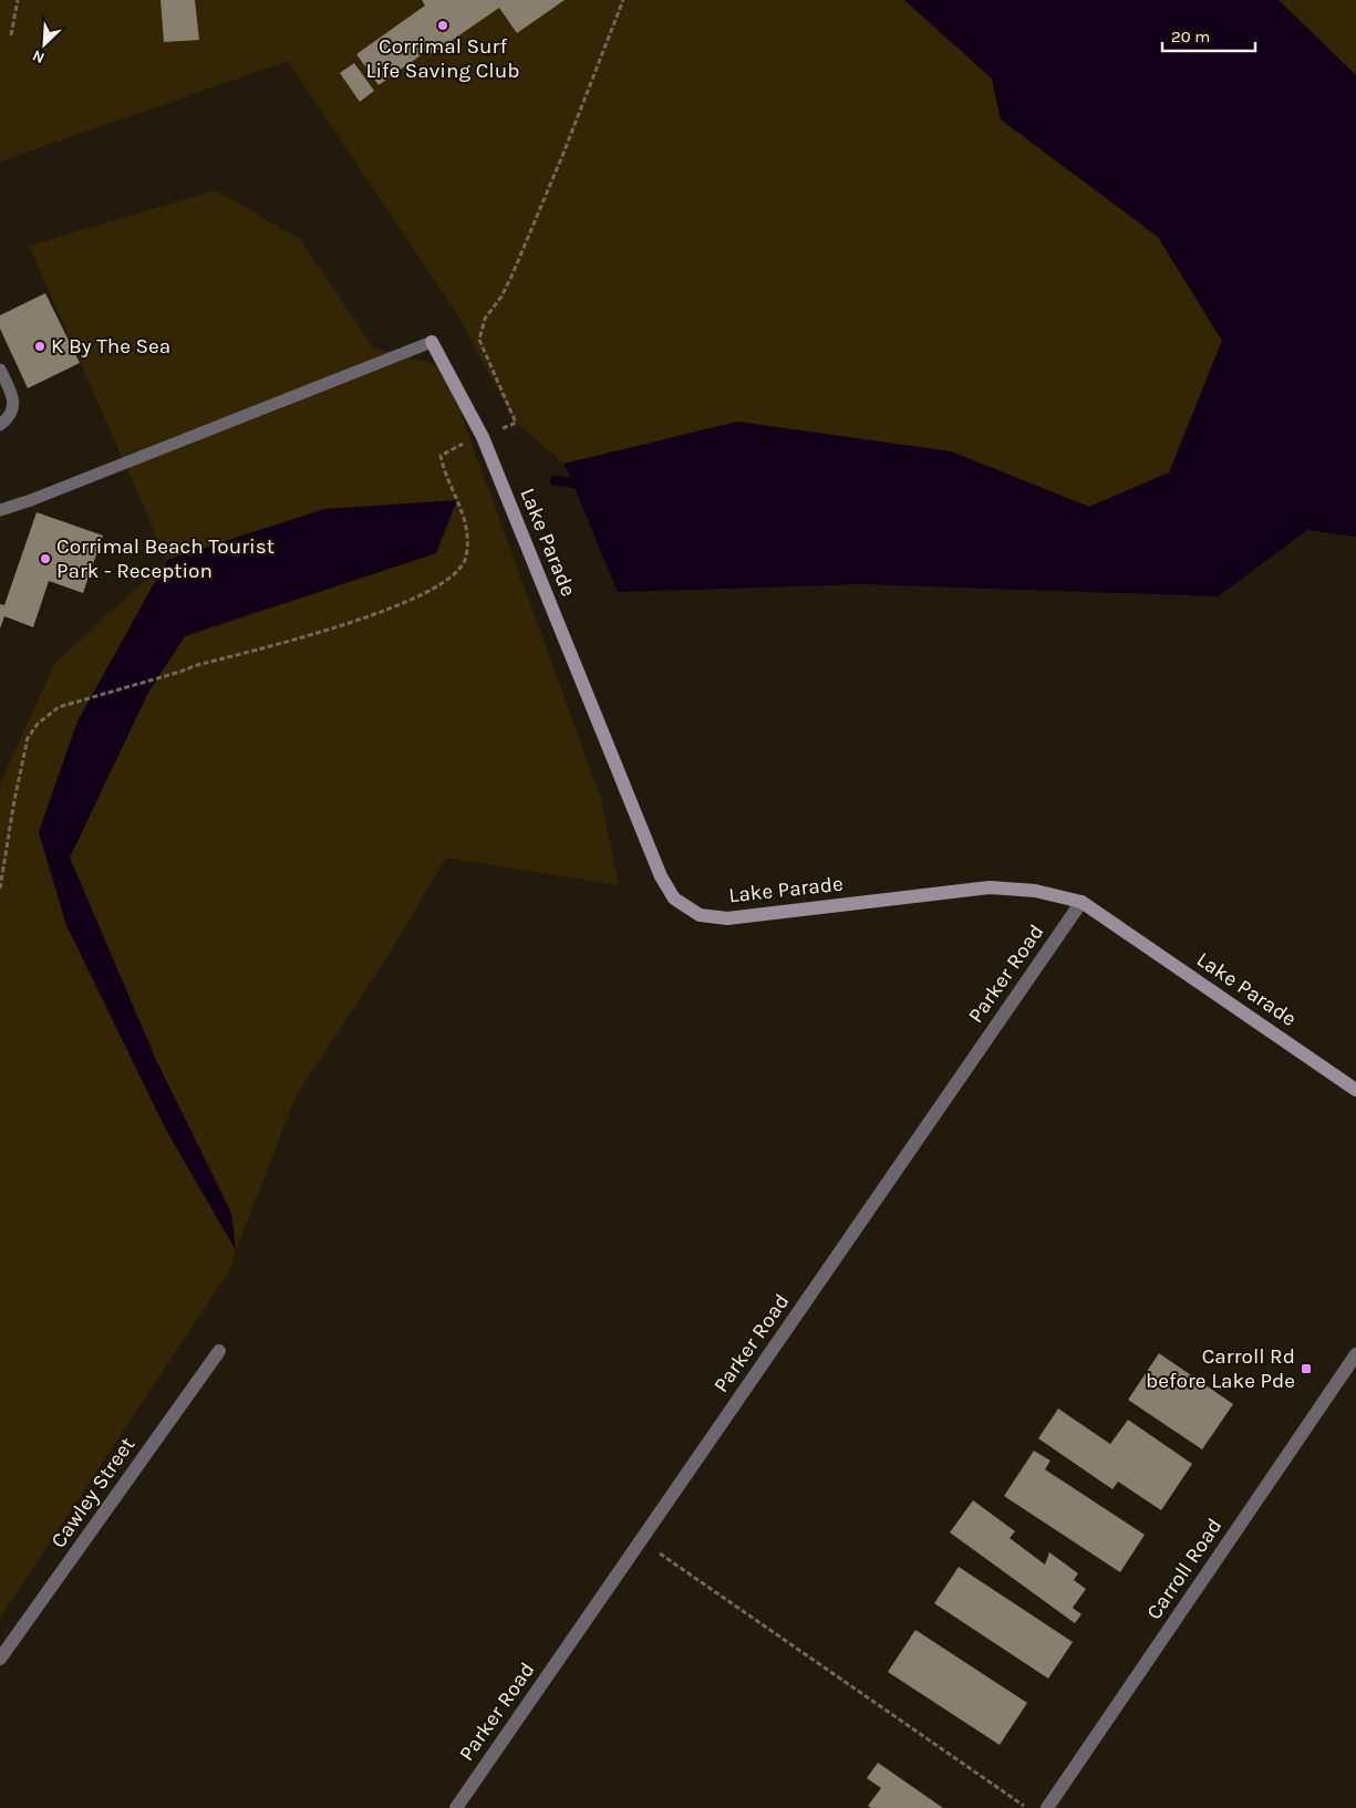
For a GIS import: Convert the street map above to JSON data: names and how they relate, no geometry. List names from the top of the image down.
{
  "streets": {
    "main road": ["Lake Parade"],
    "street": ["Parker Road", "Cawley Street", "Carroll Road"]
  },
  "crossings": [
    ["Lake Parade", "Parker Road"]
  ],
  "places": {
    "other": ["Corrimal Surf Life Saving Club", "K By The Sea", "Corrimal Beach Tourist Park - Reception"],
    "transit": ["Carroll Rd before Lake Pde"]
  },
  "scale_bar": "20 m",
  "north": "bottom left"
}
